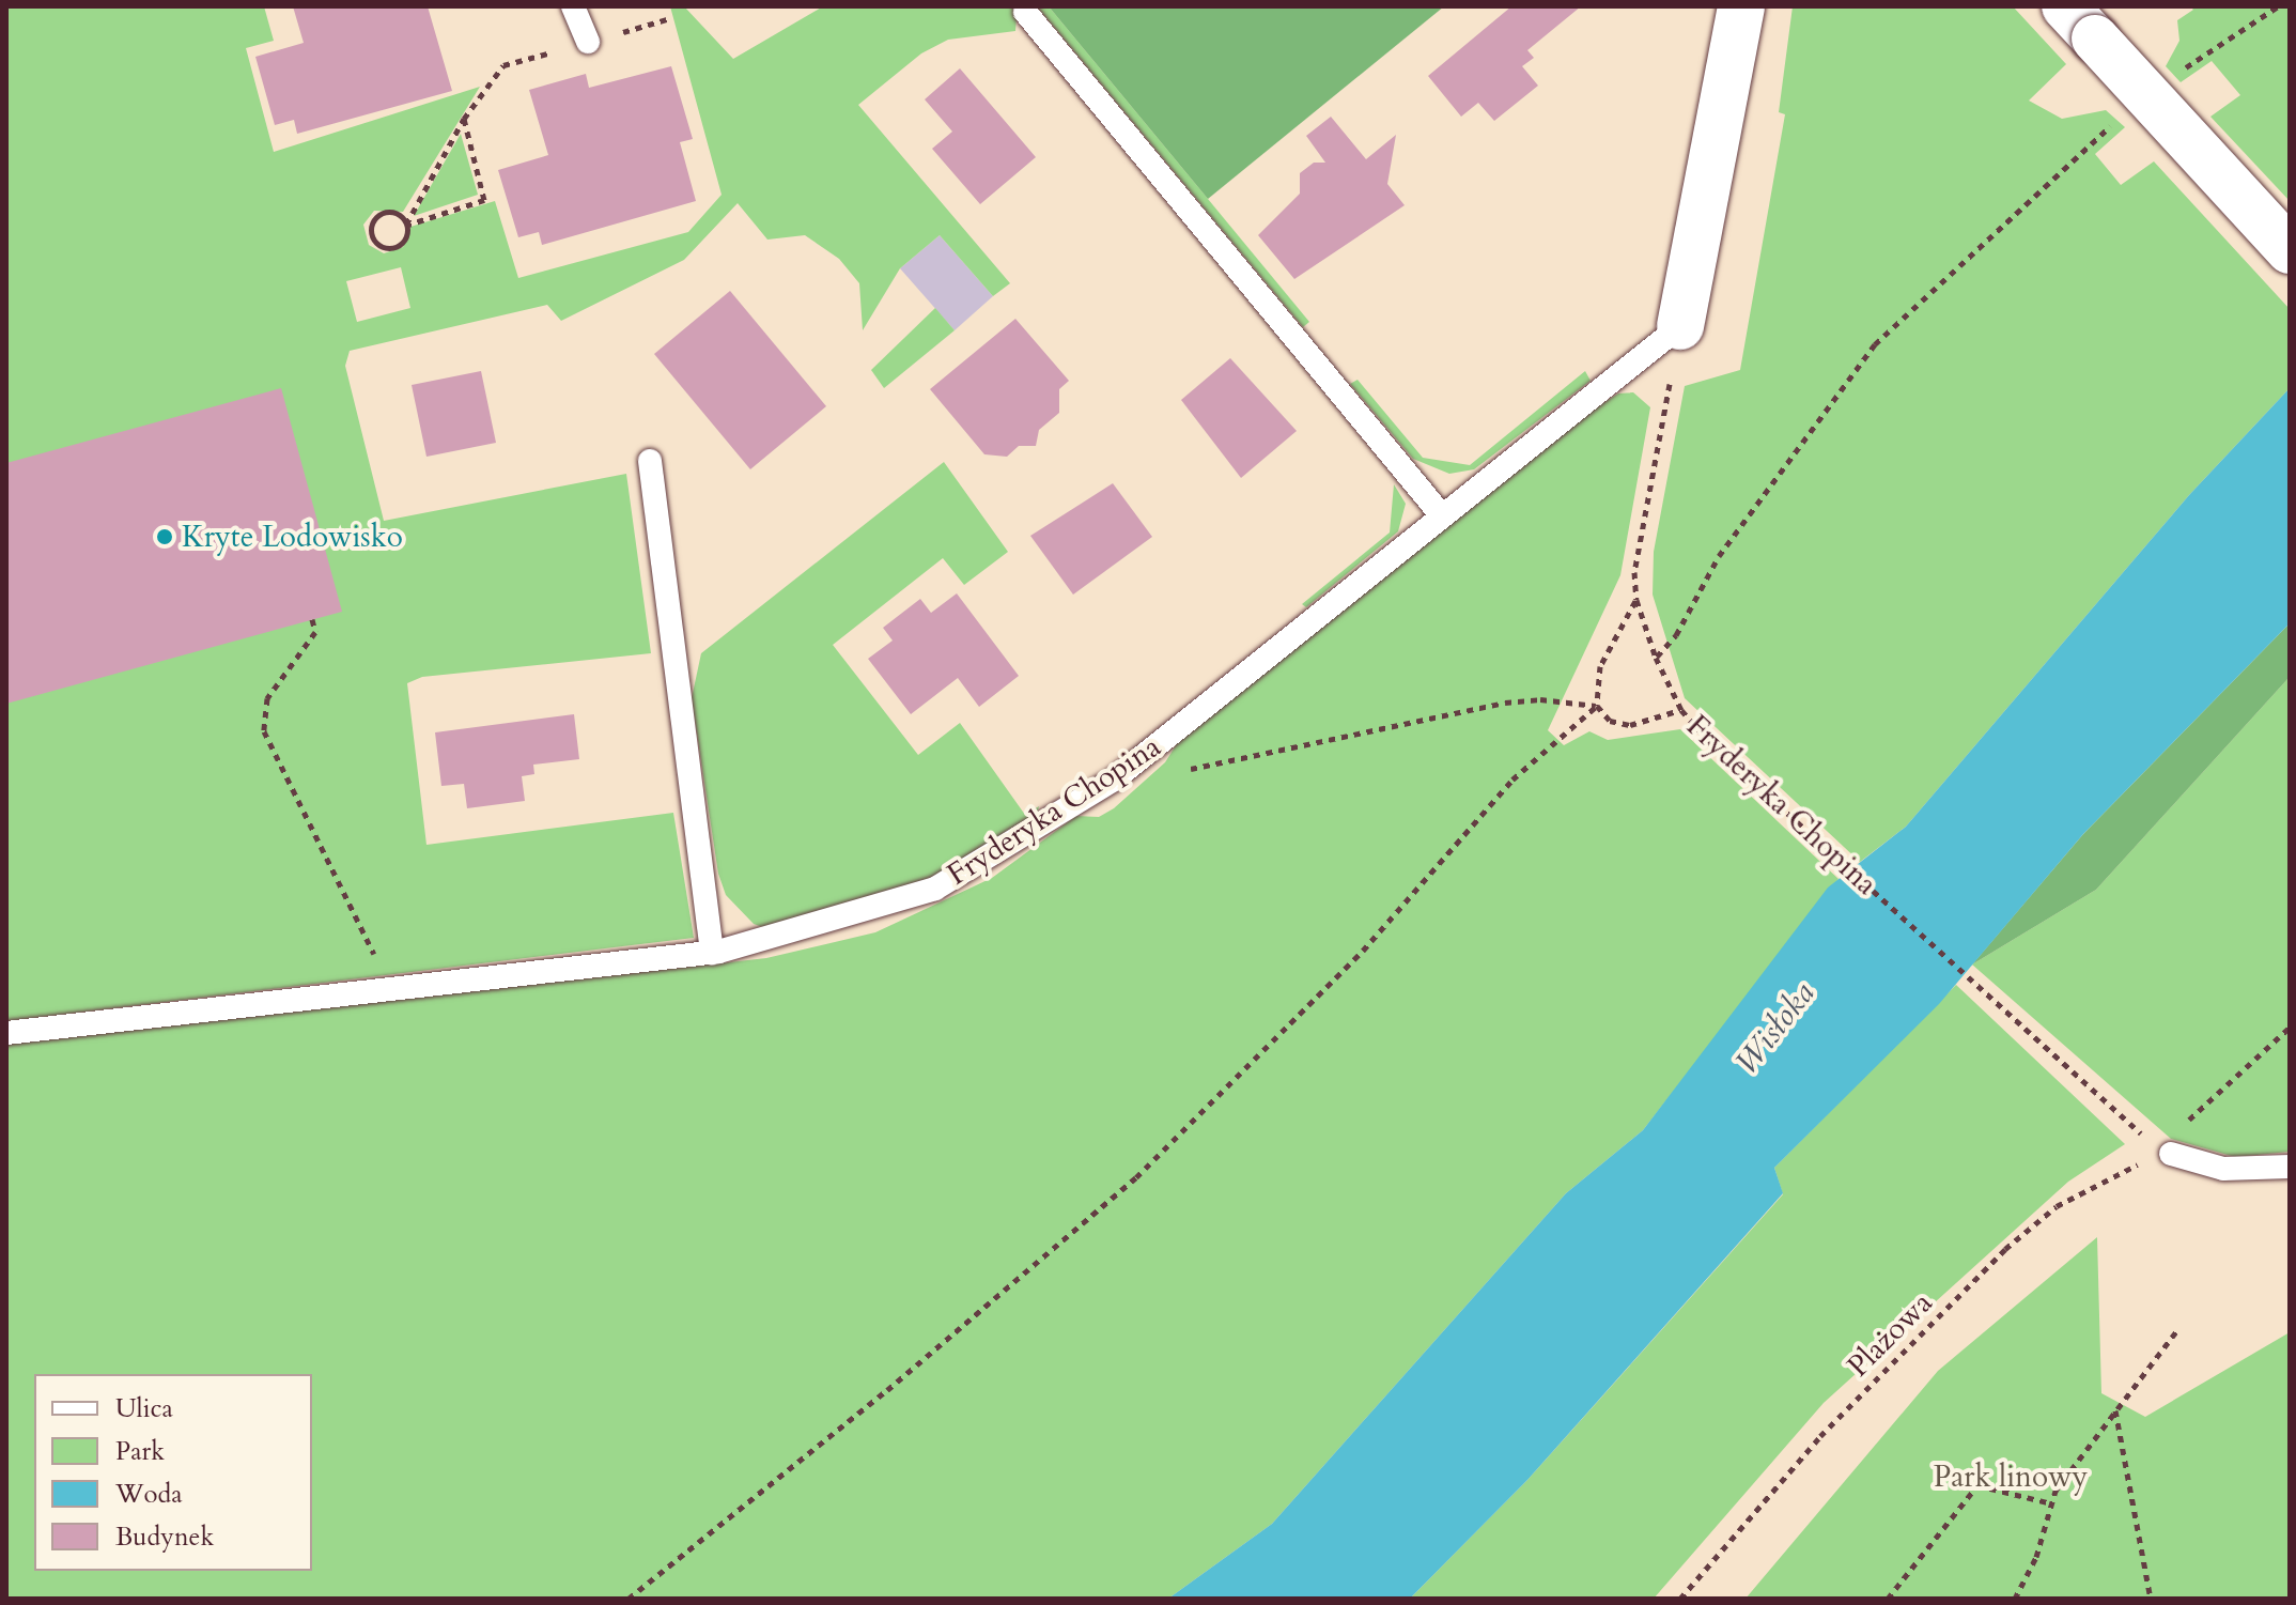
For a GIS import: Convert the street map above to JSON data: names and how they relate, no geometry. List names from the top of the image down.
{
  "streets": {
    "lane": ["Fryderyka Chopina"],
    "path": ["Plażowa"]
  },
  "water": ["Wisłoka"],
  "parks": ["Park linowy"],
  "places": ["Kryte Lodowisko"],
  "legend": [
    "Ulica",
    "Park",
    "Woda",
    "Budynek"
  ]
}
